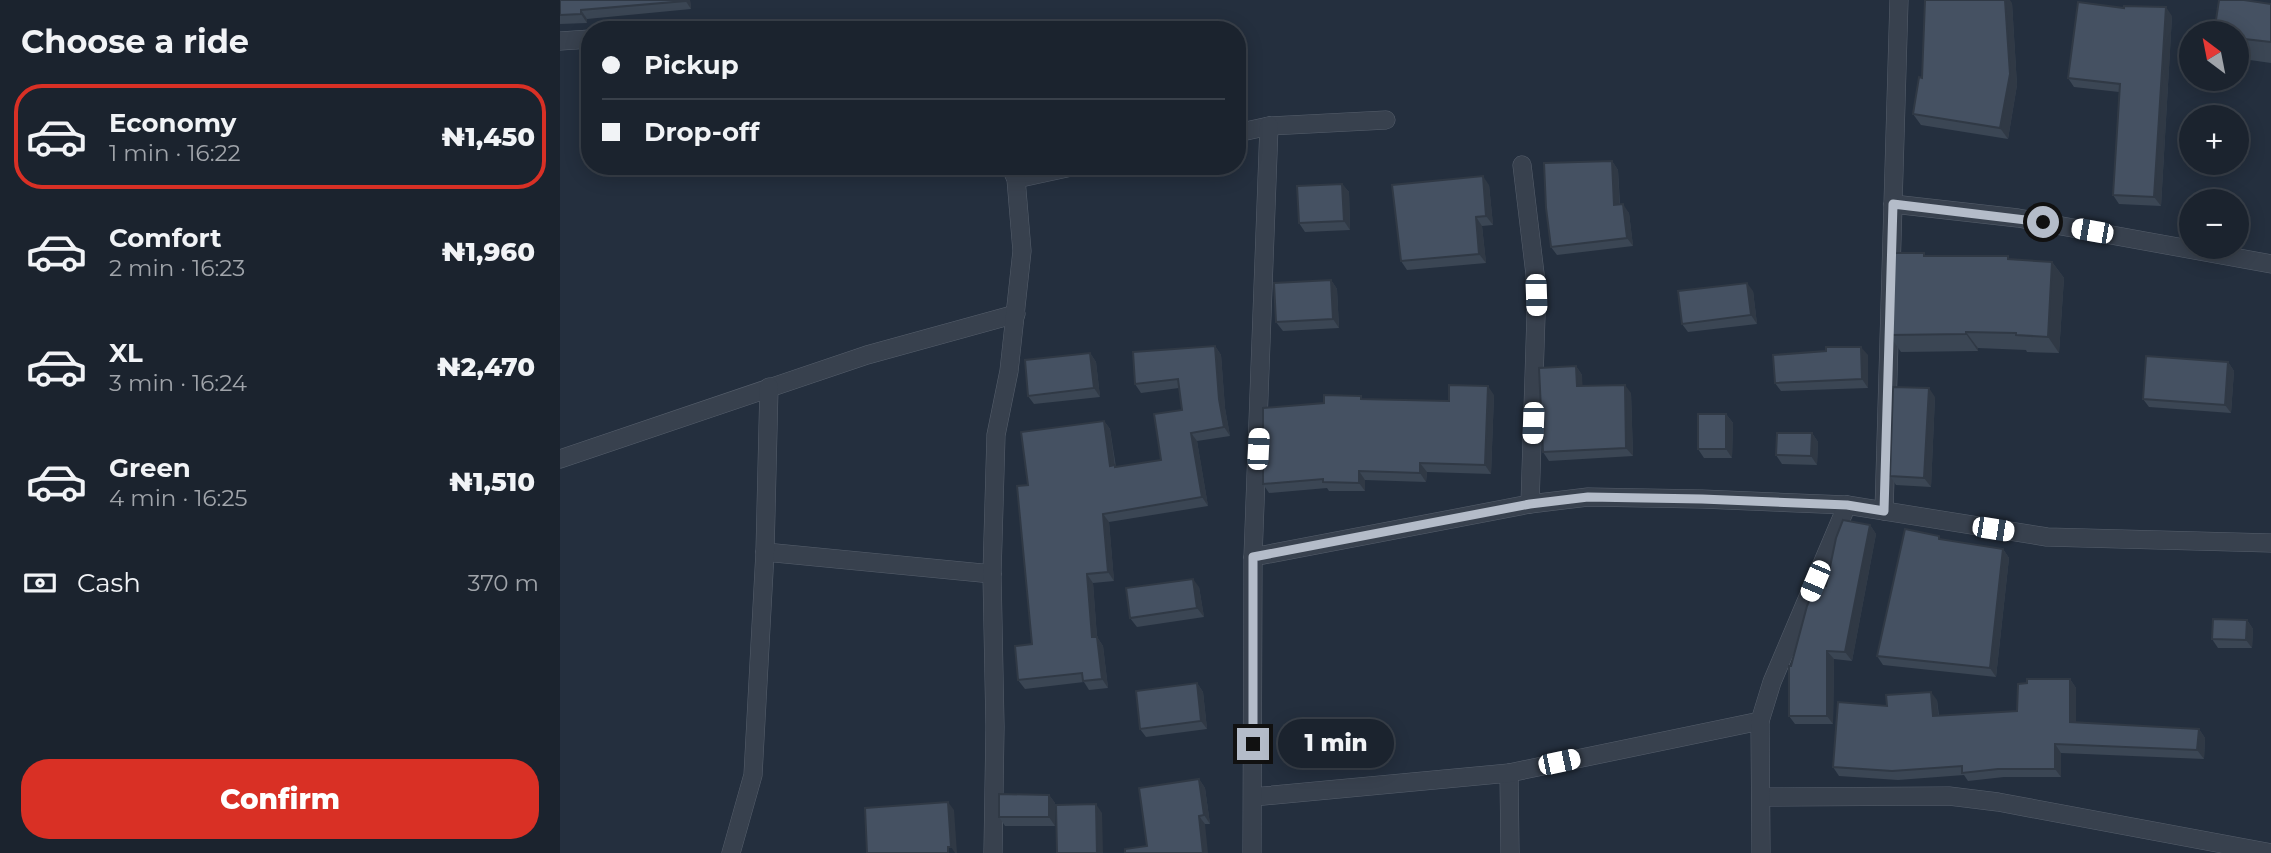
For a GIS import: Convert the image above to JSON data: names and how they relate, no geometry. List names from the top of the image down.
{
  "north": "top left",
  "page": {
    "heading": "Choose a ride",
    "map_buttons": ["+", "−"],
    "banner": ["Pickup", "Drop-off"],
    "list": [
      {
        "name": "Economy",
        "note": "1 min · 16:22",
        "value": "₦1,450"
      },
      {
        "name": "Comfort",
        "note": "2 min · 16:23",
        "value": "₦1,960"
      },
      {
        "name": "XL",
        "note": "3 min · 16:24",
        "value": "₦2,470"
      },
      {
        "name": "Green",
        "note": "4 min · 16:25",
        "value": "₦1,510"
      }
    ],
    "pay": ["Cash", "370 m"],
    "bubble": "1 min",
    "buttons": "Confirm"
  }
}
